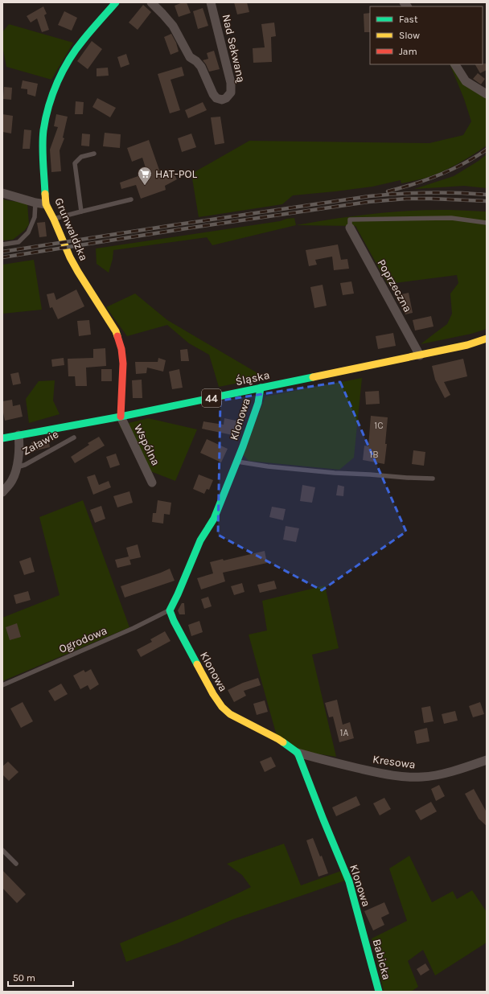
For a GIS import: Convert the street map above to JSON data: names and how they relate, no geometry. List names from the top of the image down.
{
  "streets": {
    "street": [
      "Nad Sekwaną",
      "Grunwaldzka",
      "Poprzeczna",
      "Śląska",
      "44",
      "Klonowa",
      "Załawie",
      "Wspólna",
      "Kresowa",
      "Babicka"
    ],
    "lane": ["Ogrodowa"]
  },
  "crossings": [
    ["Grunwaldzka", "Śląska"],
    ["Grunwaldzka", "Wspólna"],
    ["Poprzeczna", "Śląska"],
    ["Śląska", "Klonowa"],
    ["Śląska", "Załawie"],
    ["Śląska", "Wspólna"],
    ["Klonowa", "Ogrodowa"],
    ["Klonowa", "Kresowa"],
    ["Klonowa", "Babicka"]
  ],
  "places": {
    "supermarket": ["HAT-POL"]
  },
  "house_numbers": ["1C", "1B", "1A"],
  "legend": ["Fast", "Slow", "Jam"],
  "scale_bar": "50 m"
}
